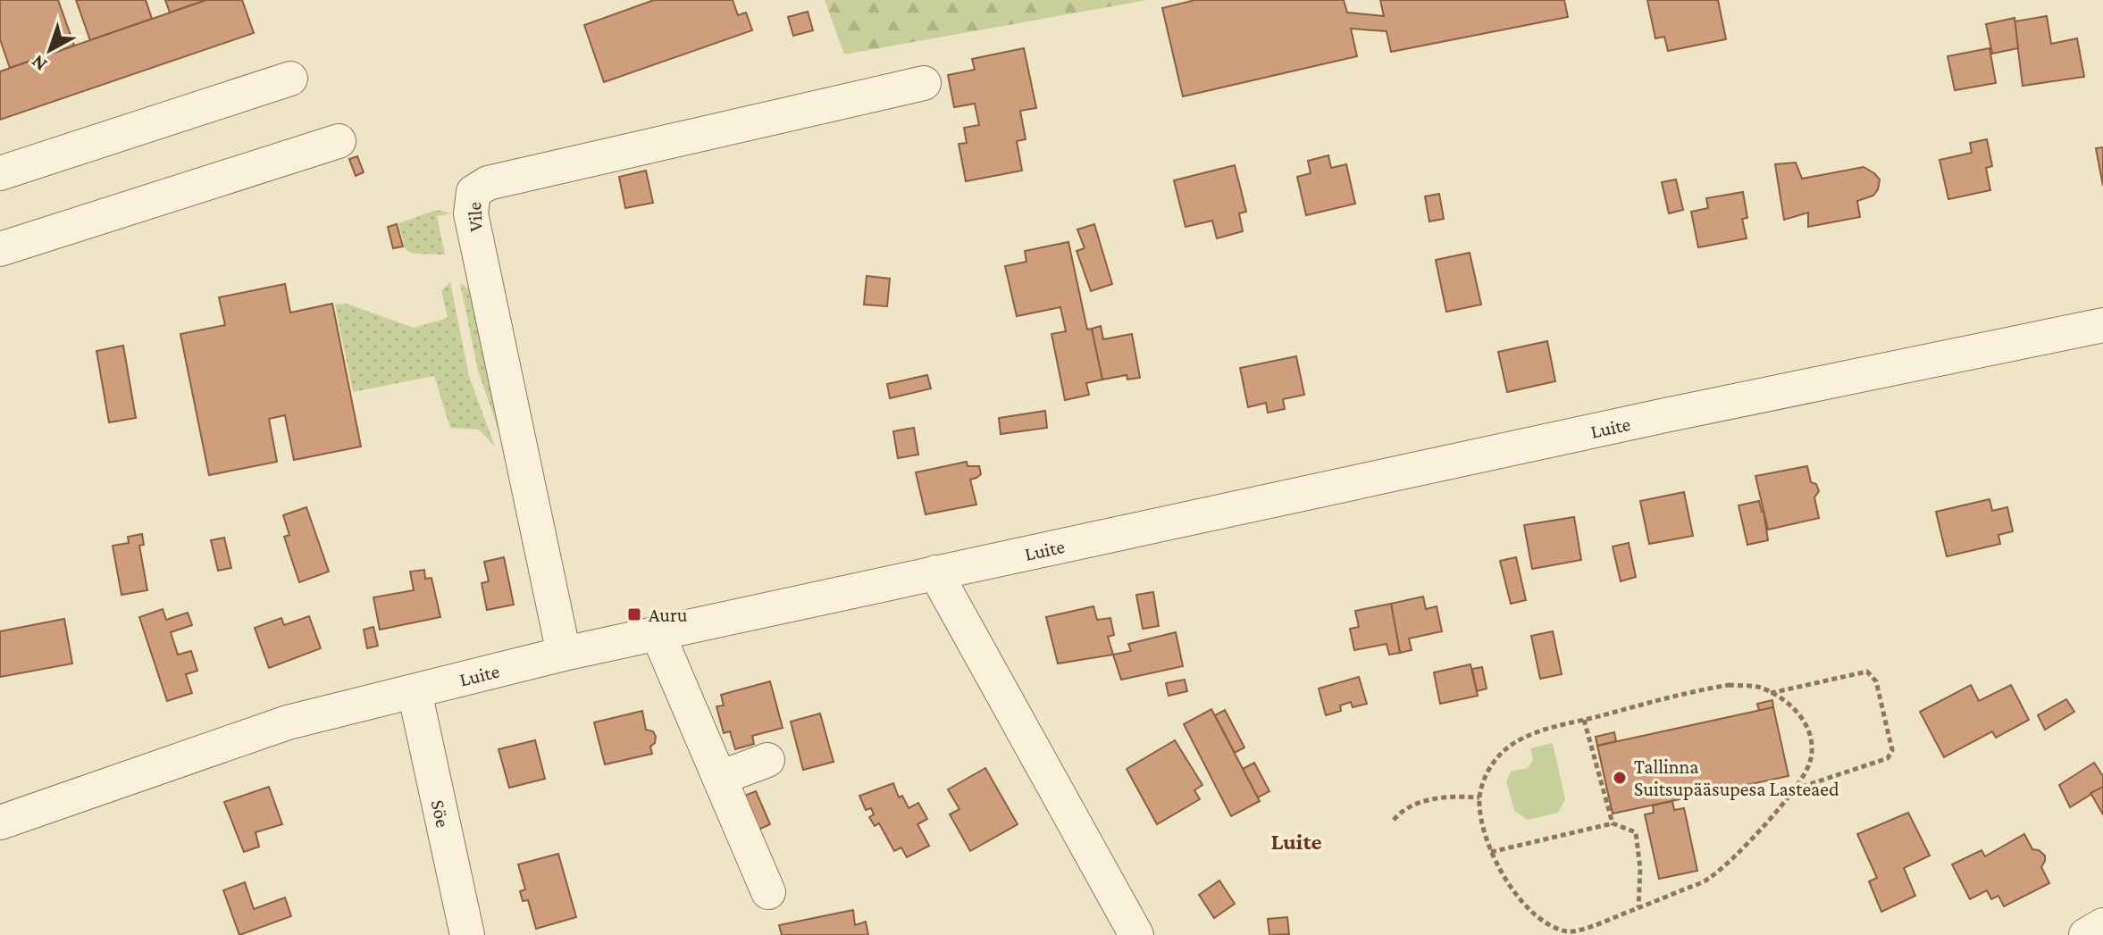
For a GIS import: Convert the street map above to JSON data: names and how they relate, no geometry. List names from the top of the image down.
{
  "streets": {
    "street": ["Vile", "Luite", "Söe"]
  },
  "crossings": [
    ["Vile", "Luite"],
    ["Luite", "Söe"]
  ],
  "districts": ["Luite"],
  "places": {
    "transit": ["Auru"],
    "other": ["Tallinna Suitsupääsupesa Lasteaed"]
  },
  "north": "bottom left"
}
